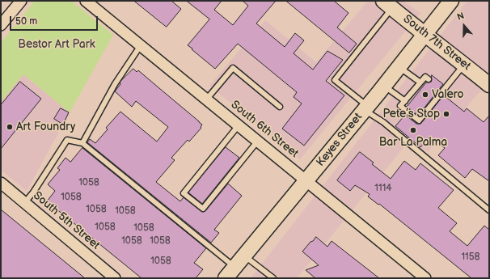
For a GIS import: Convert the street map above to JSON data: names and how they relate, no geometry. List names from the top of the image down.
{
  "streets": {
    "main road": ["South 7th Street", "Keyes Street"],
    "street": ["South 6th Street", "South 5th Street"]
  },
  "crossings": [
    ["South 7th Street", "Keyes Street"],
    ["South 6th Street", "Keyes Street"]
  ],
  "parks": ["Bestor Art Park"],
  "places": [
    "Valero",
    "Pete’s Stop",
    "Art Foundry",
    "Bar La Palma"
  ],
  "house_numbers": [
    "1058",
    "1114",
    "1058",
    "1058",
    "1058",
    "1058",
    "1058",
    "1058",
    "1058",
    "1158",
    "1058"
  ],
  "scale_bar": "50 m",
  "north": "top"
}
